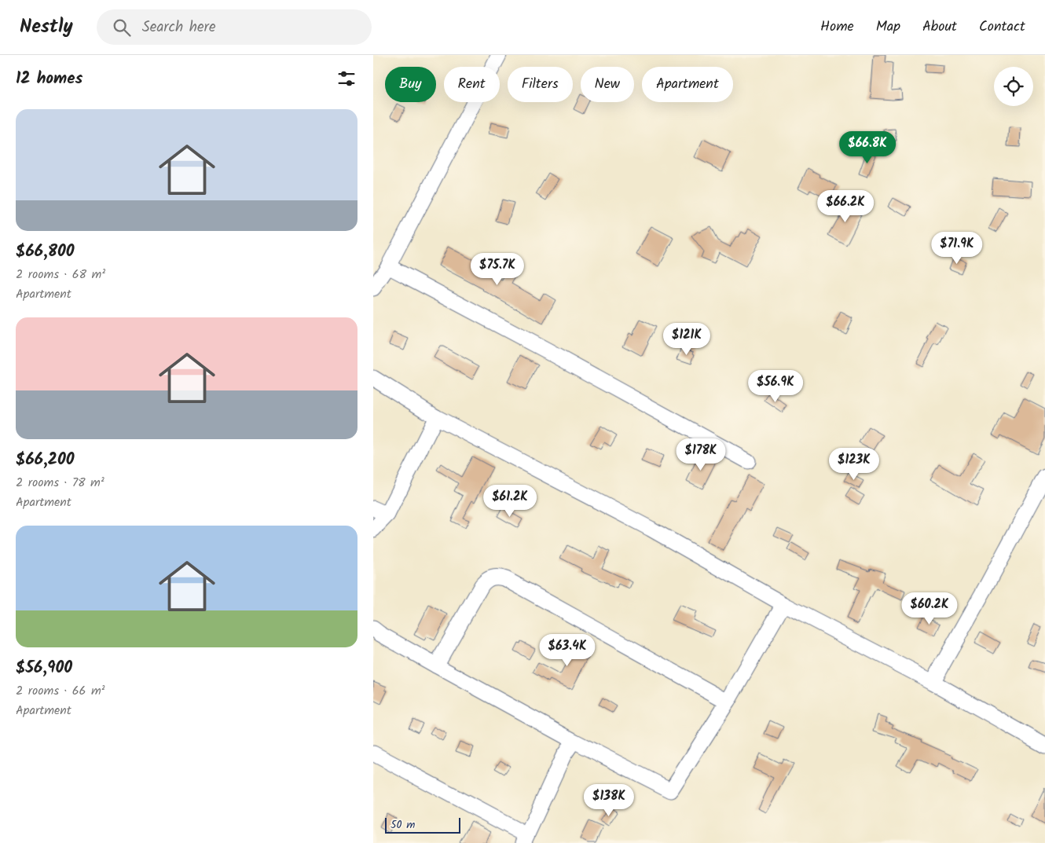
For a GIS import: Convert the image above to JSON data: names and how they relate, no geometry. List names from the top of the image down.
{
  "scale_bar": "50 m",
  "page": {
    "header": "Nestly",
    "search": "Search here",
    "nav": [
      "Home",
      "Map",
      "About",
      "Contact"
    ],
    "heading": "12 homes",
    "chip": [
      "Buy",
      "Rent",
      "Filters",
      "New",
      "Apartment"
    ],
    "list": [
      {
        "name": "$66,800",
        "note": "2 rooms · 68 m² · Apartment"
      },
      {
        "name": "$66,200",
        "note": "2 rooms · 78 m² · Apartment"
      },
      {
        "name": "$56,900",
        "note": "2 rooms · 66 m² · Apartment"
      }
    ],
    "price": [
      "$66.8K",
      "$66.2K",
      "$71.9K",
      "$75.7K",
      "$121K",
      "$56.9K",
      "$178K",
      "$123K",
      "$61.2K",
      "$60.2K",
      "$63.4K",
      "$138K"
    ],
    "scale": "50 m"
  }
}
